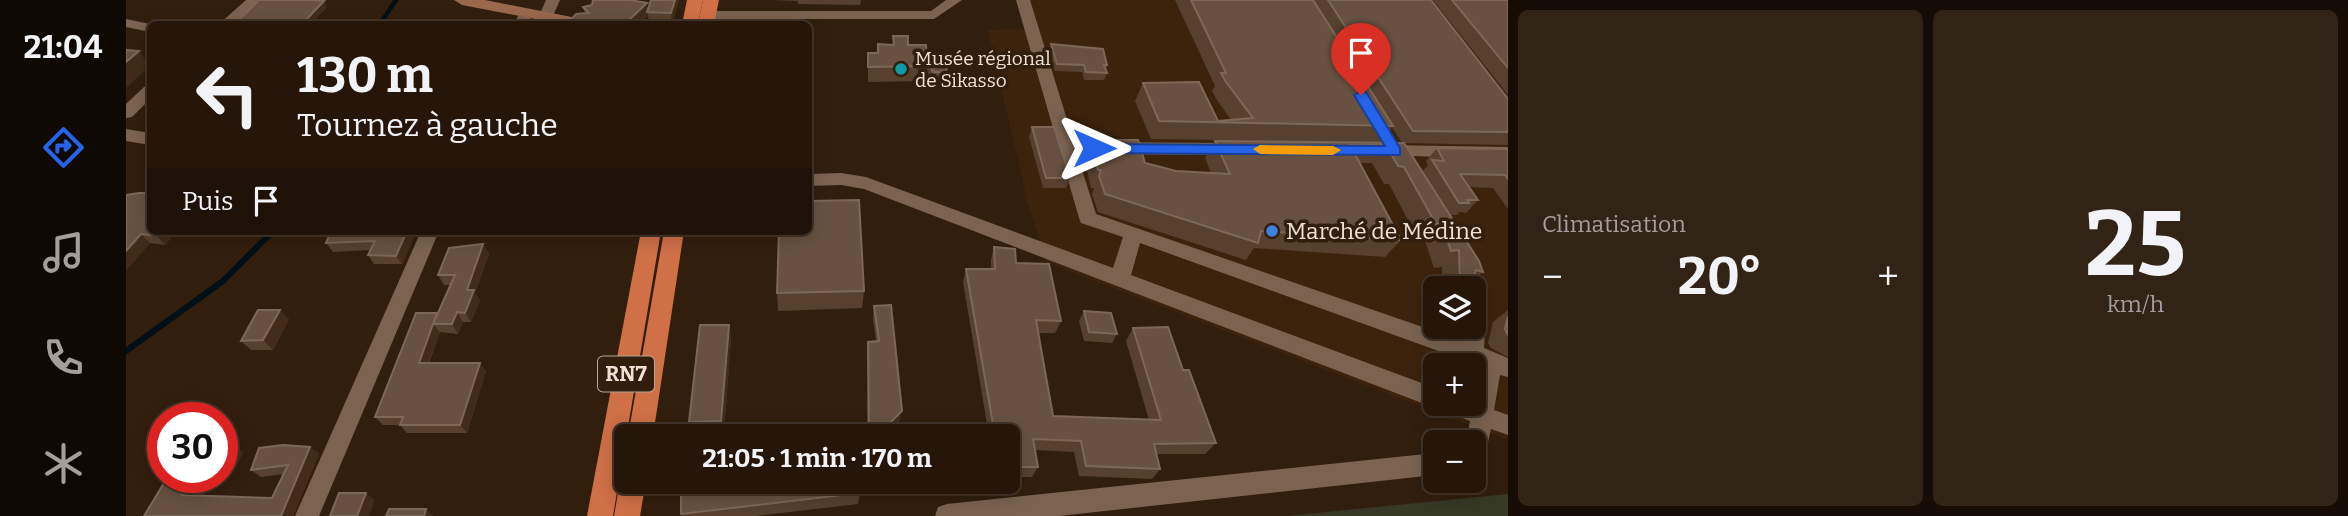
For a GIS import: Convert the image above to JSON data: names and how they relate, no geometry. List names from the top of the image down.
{
  "streets": {
    "highway": ["RN7"]
  },
  "places": ["Musée régional de Sikasso", "Marché de Médine"],
  "page": {
    "tabs": "21:04",
    "tile": [
      "Climatisation",
      ["25", "km/h"]
    ],
    "turn": ["130 m", "Tournez à gauche"],
    "then": "Puis",
    "heat": ["−", "20°", "+"],
    "map_buttons": ["+", "−"],
    "limit": "30",
    "trip": "21:05 · 1 min · 170 m"
  }
}
